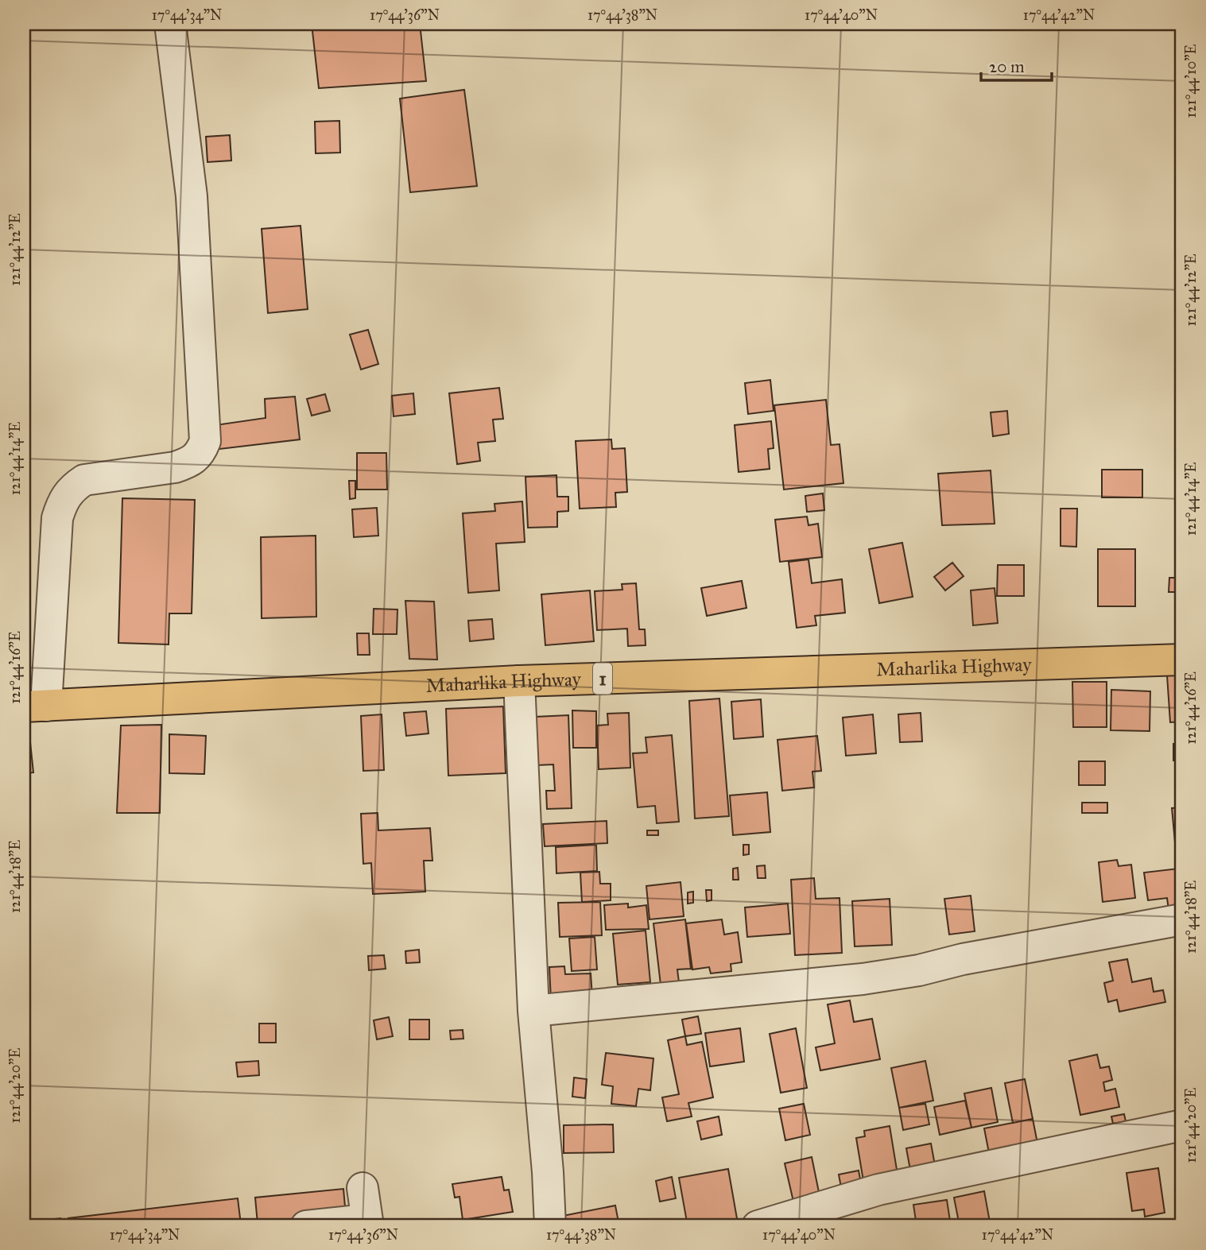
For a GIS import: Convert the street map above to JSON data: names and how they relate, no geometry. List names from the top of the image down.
{
  "streets": {
    "highway": ["Maharlika Highway", "1"]
  },
  "scale_bar": "20 m",
  "coordinates": [
    "17°44'34\"N",
    "17°44'36\"N",
    "17°44'38\"N",
    "17°44'40\"N",
    "17°44'42\"N",
    "121°44'10\"E",
    "121°44'12\"E",
    "121°44'14\"E",
    "121°44'16\"E",
    "121°44'18\"E",
    "121°44'20\"E"
  ]
}
